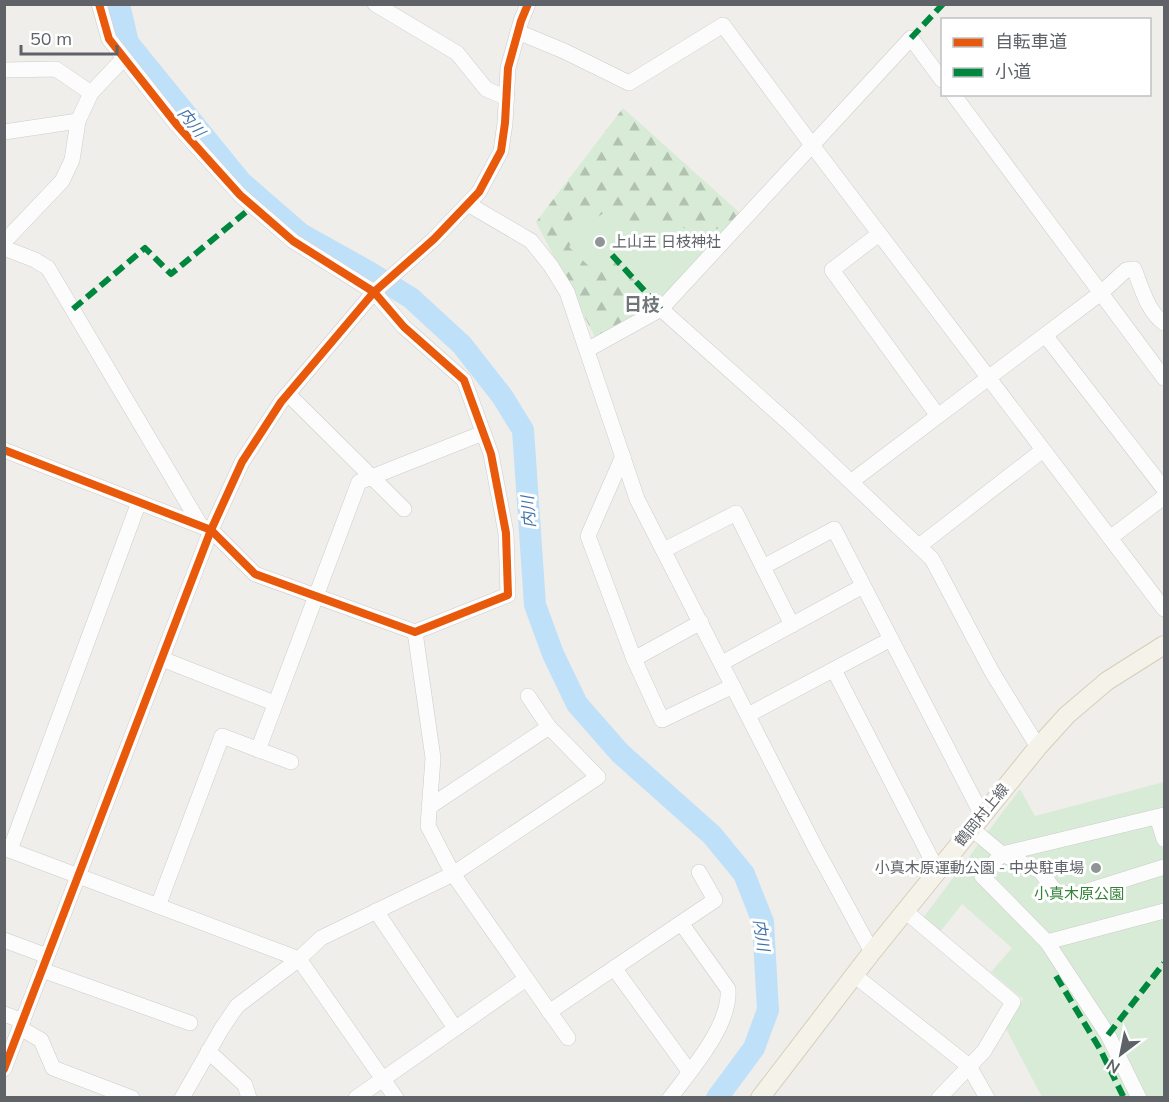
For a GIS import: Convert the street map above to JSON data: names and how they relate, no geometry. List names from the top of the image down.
{
  "streets": {
    "main road": ["鶴岡村上線"]
  },
  "districts": ["日枝"],
  "water": ["内川"],
  "parks": ["小真木原公園"],
  "places": ["上山王 日枝神社", "小真木原運動公園 - 中央駐車場"],
  "legend": ["自転車道", "小道"],
  "scale_bar": "50 m",
  "north": "bottom left"
}
